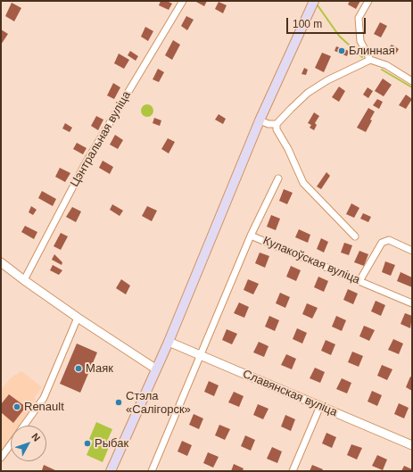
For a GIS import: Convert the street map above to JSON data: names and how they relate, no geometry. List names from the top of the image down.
{
  "streets": {
    "street": ["Цэнтральная вуліца", "Кулакоўская вуліца", "Славянская вуліца"]
  },
  "crossings": [
    ["Кулакоўская вуліца", "Славянская вуліца"]
  ],
  "places": [
    "Блинная",
    "Маяк",
    "Стэла «Салігорск»",
    "Renault",
    "Рыбак"
  ],
  "scale_bar": "100 m",
  "north": "top right"
}
